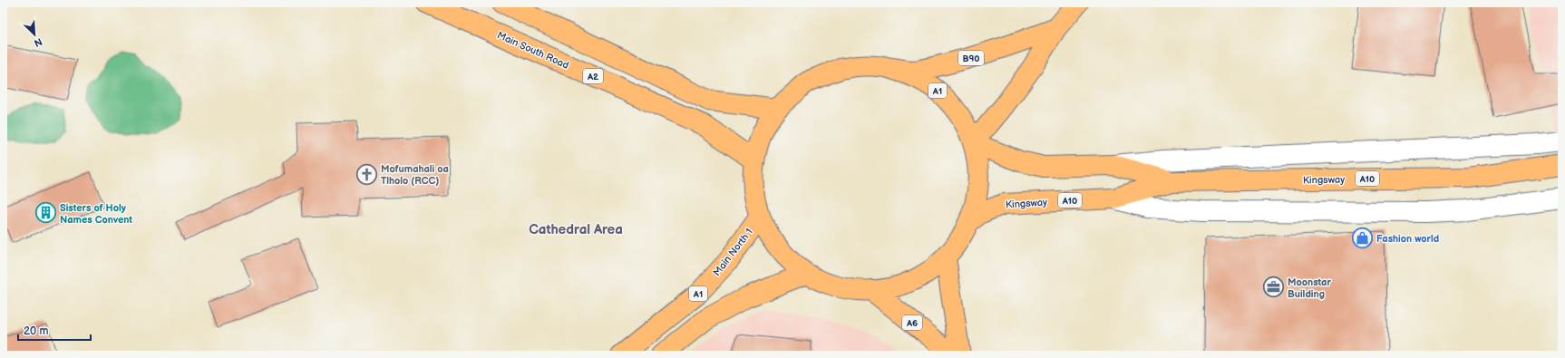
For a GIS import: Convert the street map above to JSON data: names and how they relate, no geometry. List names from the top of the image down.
{
  "streets": {
    "main road": [
      "Main South Road",
      "B90",
      "A2",
      "A1",
      "A10",
      "Kingsway",
      "Main North 1",
      "A6"
    ]
  },
  "crossings": [
    ["Main South Road", "A1"],
    ["B90", "A1"],
    ["B90", "Kingsway"],
    ["A1", "Kingsway"],
    ["A1", "Main North 1"],
    ["A1", "A6"]
  ],
  "districts": ["Cathedral Area"],
  "places": {
    "church": ["Mofumahali oa Tlholo (RCC)"],
    "building": ["Sisters of Holy Names Convent"],
    "shop": ["Fashion world"],
    "office": ["Moonstar Building"]
  },
  "scale_bar": "20 m",
  "north": "bottom right"
}
